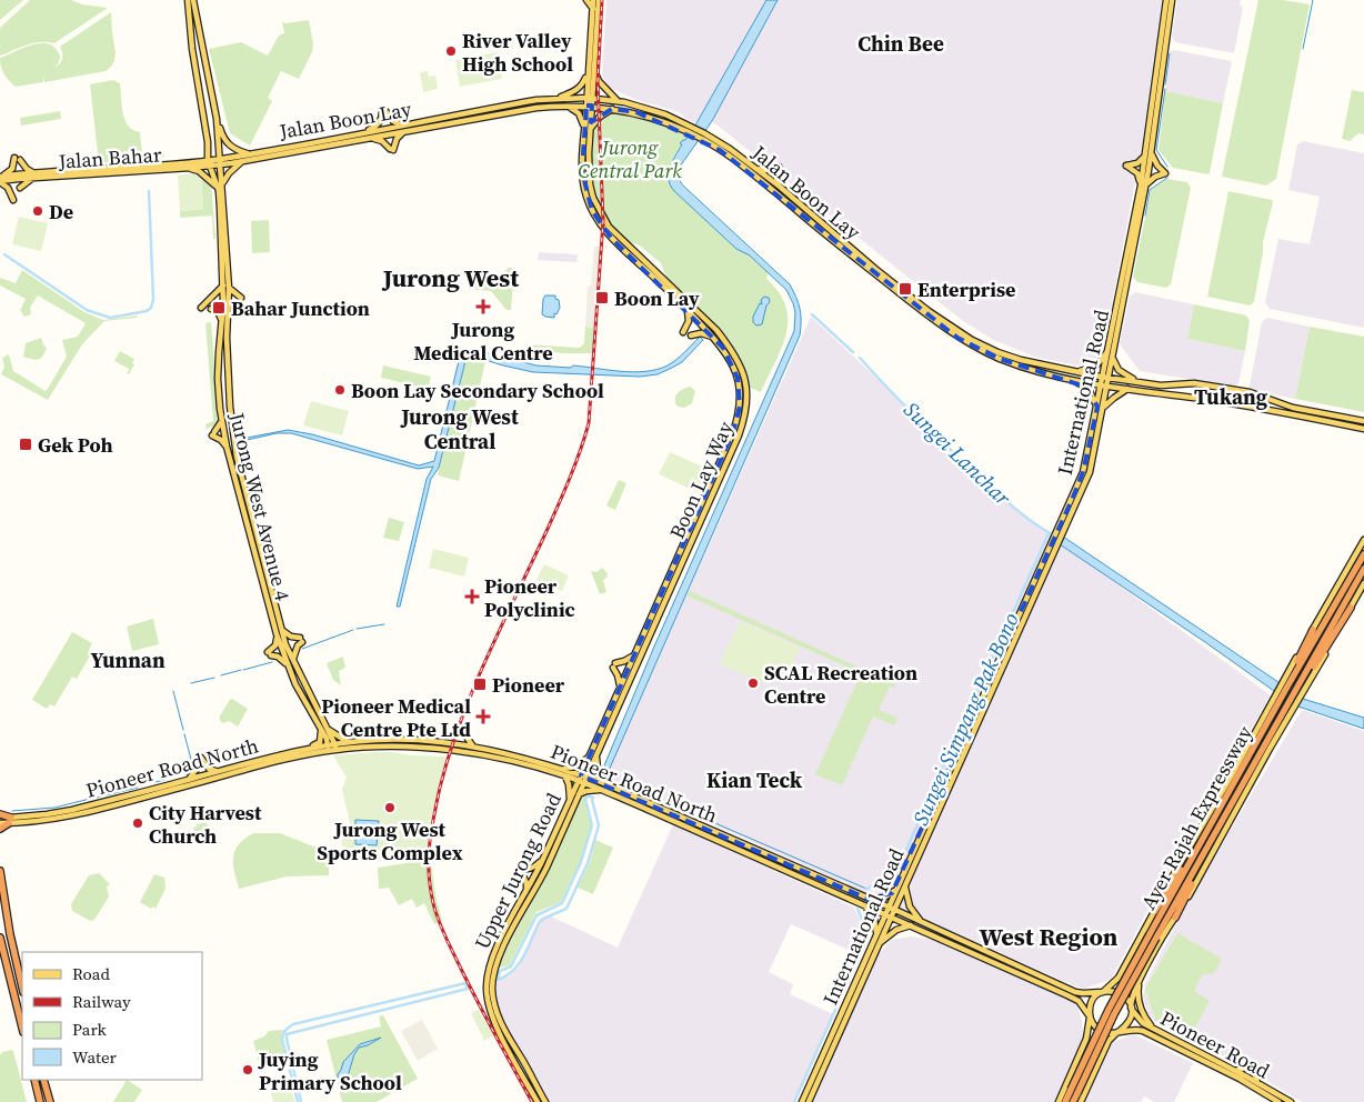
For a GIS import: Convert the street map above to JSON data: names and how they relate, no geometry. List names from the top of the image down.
{
  "streets": {
    "highway": ["Ayer Rajah Expressway"],
    "main road": [
      "Jalan Boon Lay",
      "Jalan Bahar",
      "International Road",
      "Boon Lay Way",
      "Jurong West Avenue 4",
      "Pioneer Road North",
      "Upper Jurong Road",
      "Pioneer Road"
    ]
  },
  "crossings": [
    ["Jalan Boon Lay", "Jalan Bahar"],
    ["Jalan Boon Lay", "International Road"],
    ["Jalan Boon Lay", "Boon Lay Way"],
    ["Jalan Boon Lay", "Jurong West Avenue 4"],
    ["Jalan Bahar", "Jurong West Avenue 4"],
    ["International Road", "Pioneer Road North"],
    ["Boon Lay Way", "Pioneer Road North"],
    ["Boon Lay Way", "Upper Jurong Road"],
    ["Jurong West Avenue 4", "Pioneer Road North"],
    ["Pioneer Road North", "Upper Jurong Road"],
    ["Pioneer Road North", "Pioneer Road"]
  ],
  "districts": [
    "Chin Bee",
    "Jurong West",
    "Tukang",
    "Jurong West Central",
    "Yunnan",
    "Kian Teck",
    "West Region"
  ],
  "water": ["Sungei Lanchar", "Sungei Simpang Pak Bono"],
  "parks": ["Jurong Central Park"],
  "places": {
    "other": [
      "River Valley High School",
      "De",
      "Boon Lay Secondary School",
      "SCAL Recreation Centre",
      "Jurong West Sports Complex",
      "City Harvest Church",
      "Juying Primary School"
    ],
    "transit": [
      "Enterprise",
      "Boon Lay",
      "Bahar Junction",
      "Gek Poh",
      "Pioneer"
    ],
    "health": ["Jurong Medical Centre", "Pioneer Polyclinic", "Pioneer Medical Centre Pte Ltd"]
  },
  "legend": [
    "Road",
    "Railway",
    "Park",
    "Water"
  ]
}
